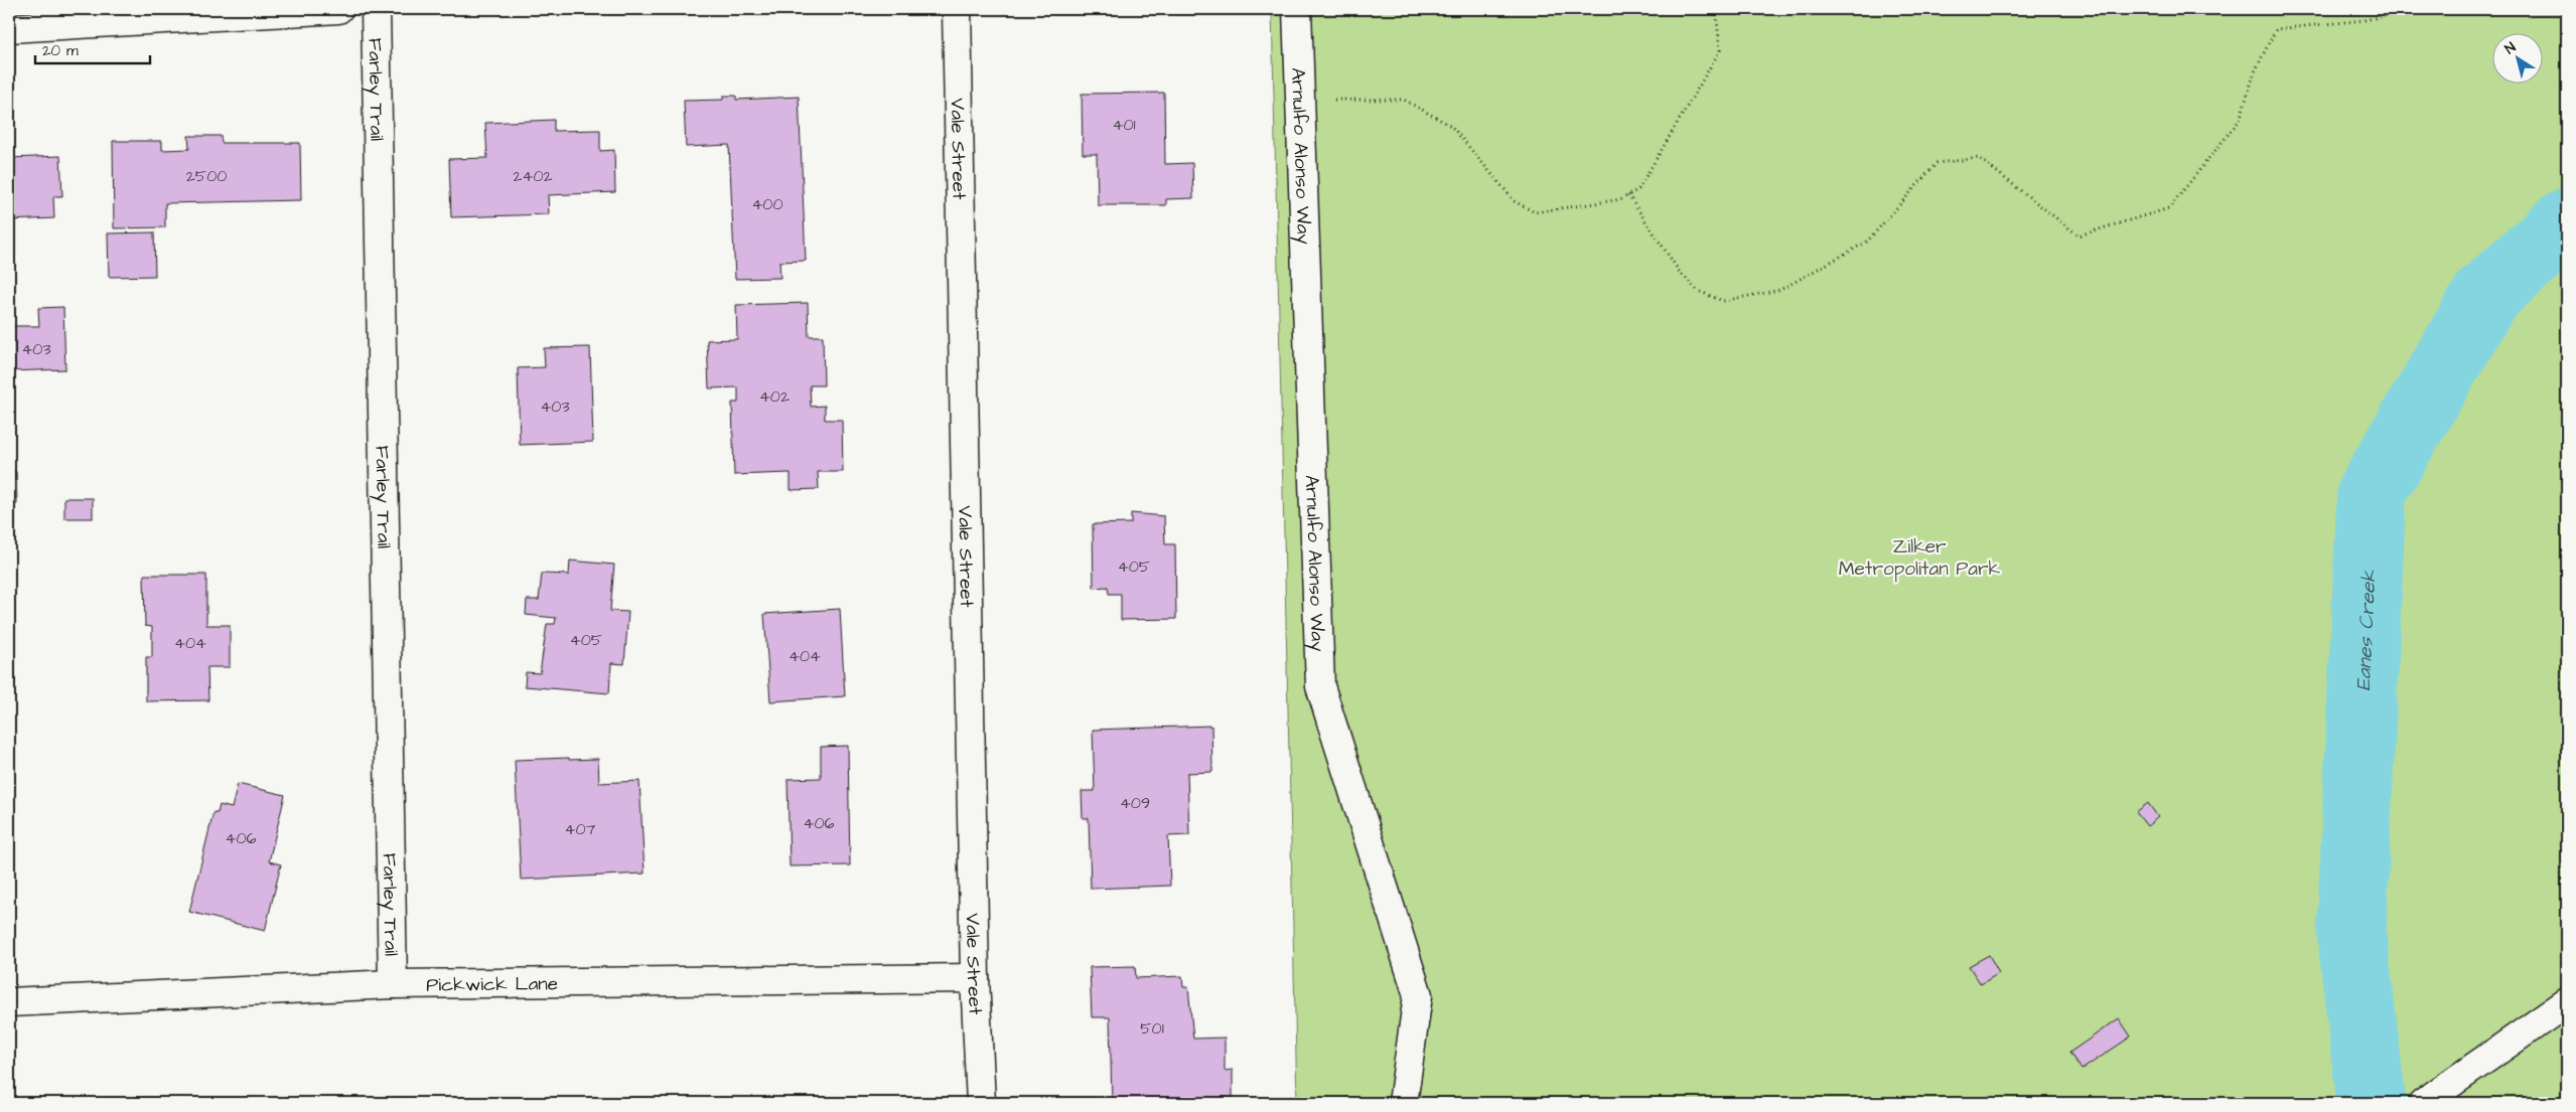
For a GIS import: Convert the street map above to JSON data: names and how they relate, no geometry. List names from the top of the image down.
{
  "streets": {
    "street": [
      "Farley Trail",
      "Vale Street",
      "Arnulfo Alonso Way",
      "Pickwick Lane"
    ]
  },
  "crossings": [
    ["Farley Trail", "Pickwick Lane"],
    ["Vale Street", "Pickwick Lane"]
  ],
  "water": ["Eanes Creek"],
  "parks": ["Zilker Metropolitan Park"],
  "house_numbers": [
    "401",
    "2500",
    "2402",
    "400",
    "403",
    "402",
    "403",
    "405",
    "405",
    "404",
    "404",
    "409",
    "406",
    "407",
    "406",
    "501"
  ],
  "scale_bar": "20 m",
  "north": "top left"
}
